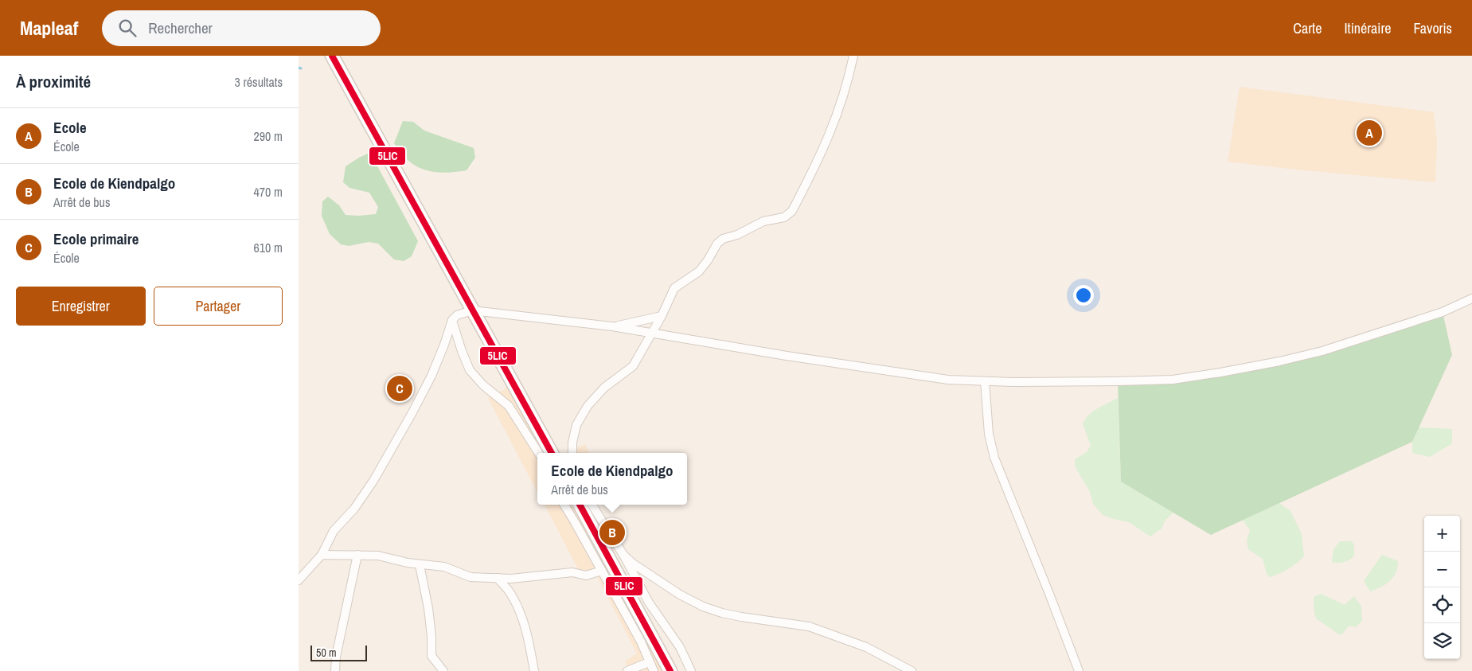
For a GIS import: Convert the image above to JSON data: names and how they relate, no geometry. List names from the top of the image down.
{
  "lines": ["transit line 5LIC"],
  "scale_bar": "50 m",
  "page": {
    "header": "Mapleaf",
    "search": "Rechercher",
    "nav": ["Carte", "Itinéraire", "Favoris"],
    "heading": ["À proximité", "3 résultats"],
    "list": [
      {
        "mark": "A",
        "name": "Ecole",
        "note": "École",
        "value": "290 m"
      },
      {
        "mark": "B",
        "name": "Ecole de Kiendpalgo",
        "note": "Arrêt de bus",
        "value": "470 m"
      },
      {
        "mark": "C",
        "name": "Ecole primaire",
        "note": "École",
        "value": "610 m"
      }
    ],
    "pins": ["A", "C", "B"],
    "buttons": ["Enregistrer", "Partager"],
    "popup": ["Ecole de Kiendpalgo", "Arrêt de bus"],
    "map_buttons": ["+", "−"],
    "scale": "50 m"
  }
}
